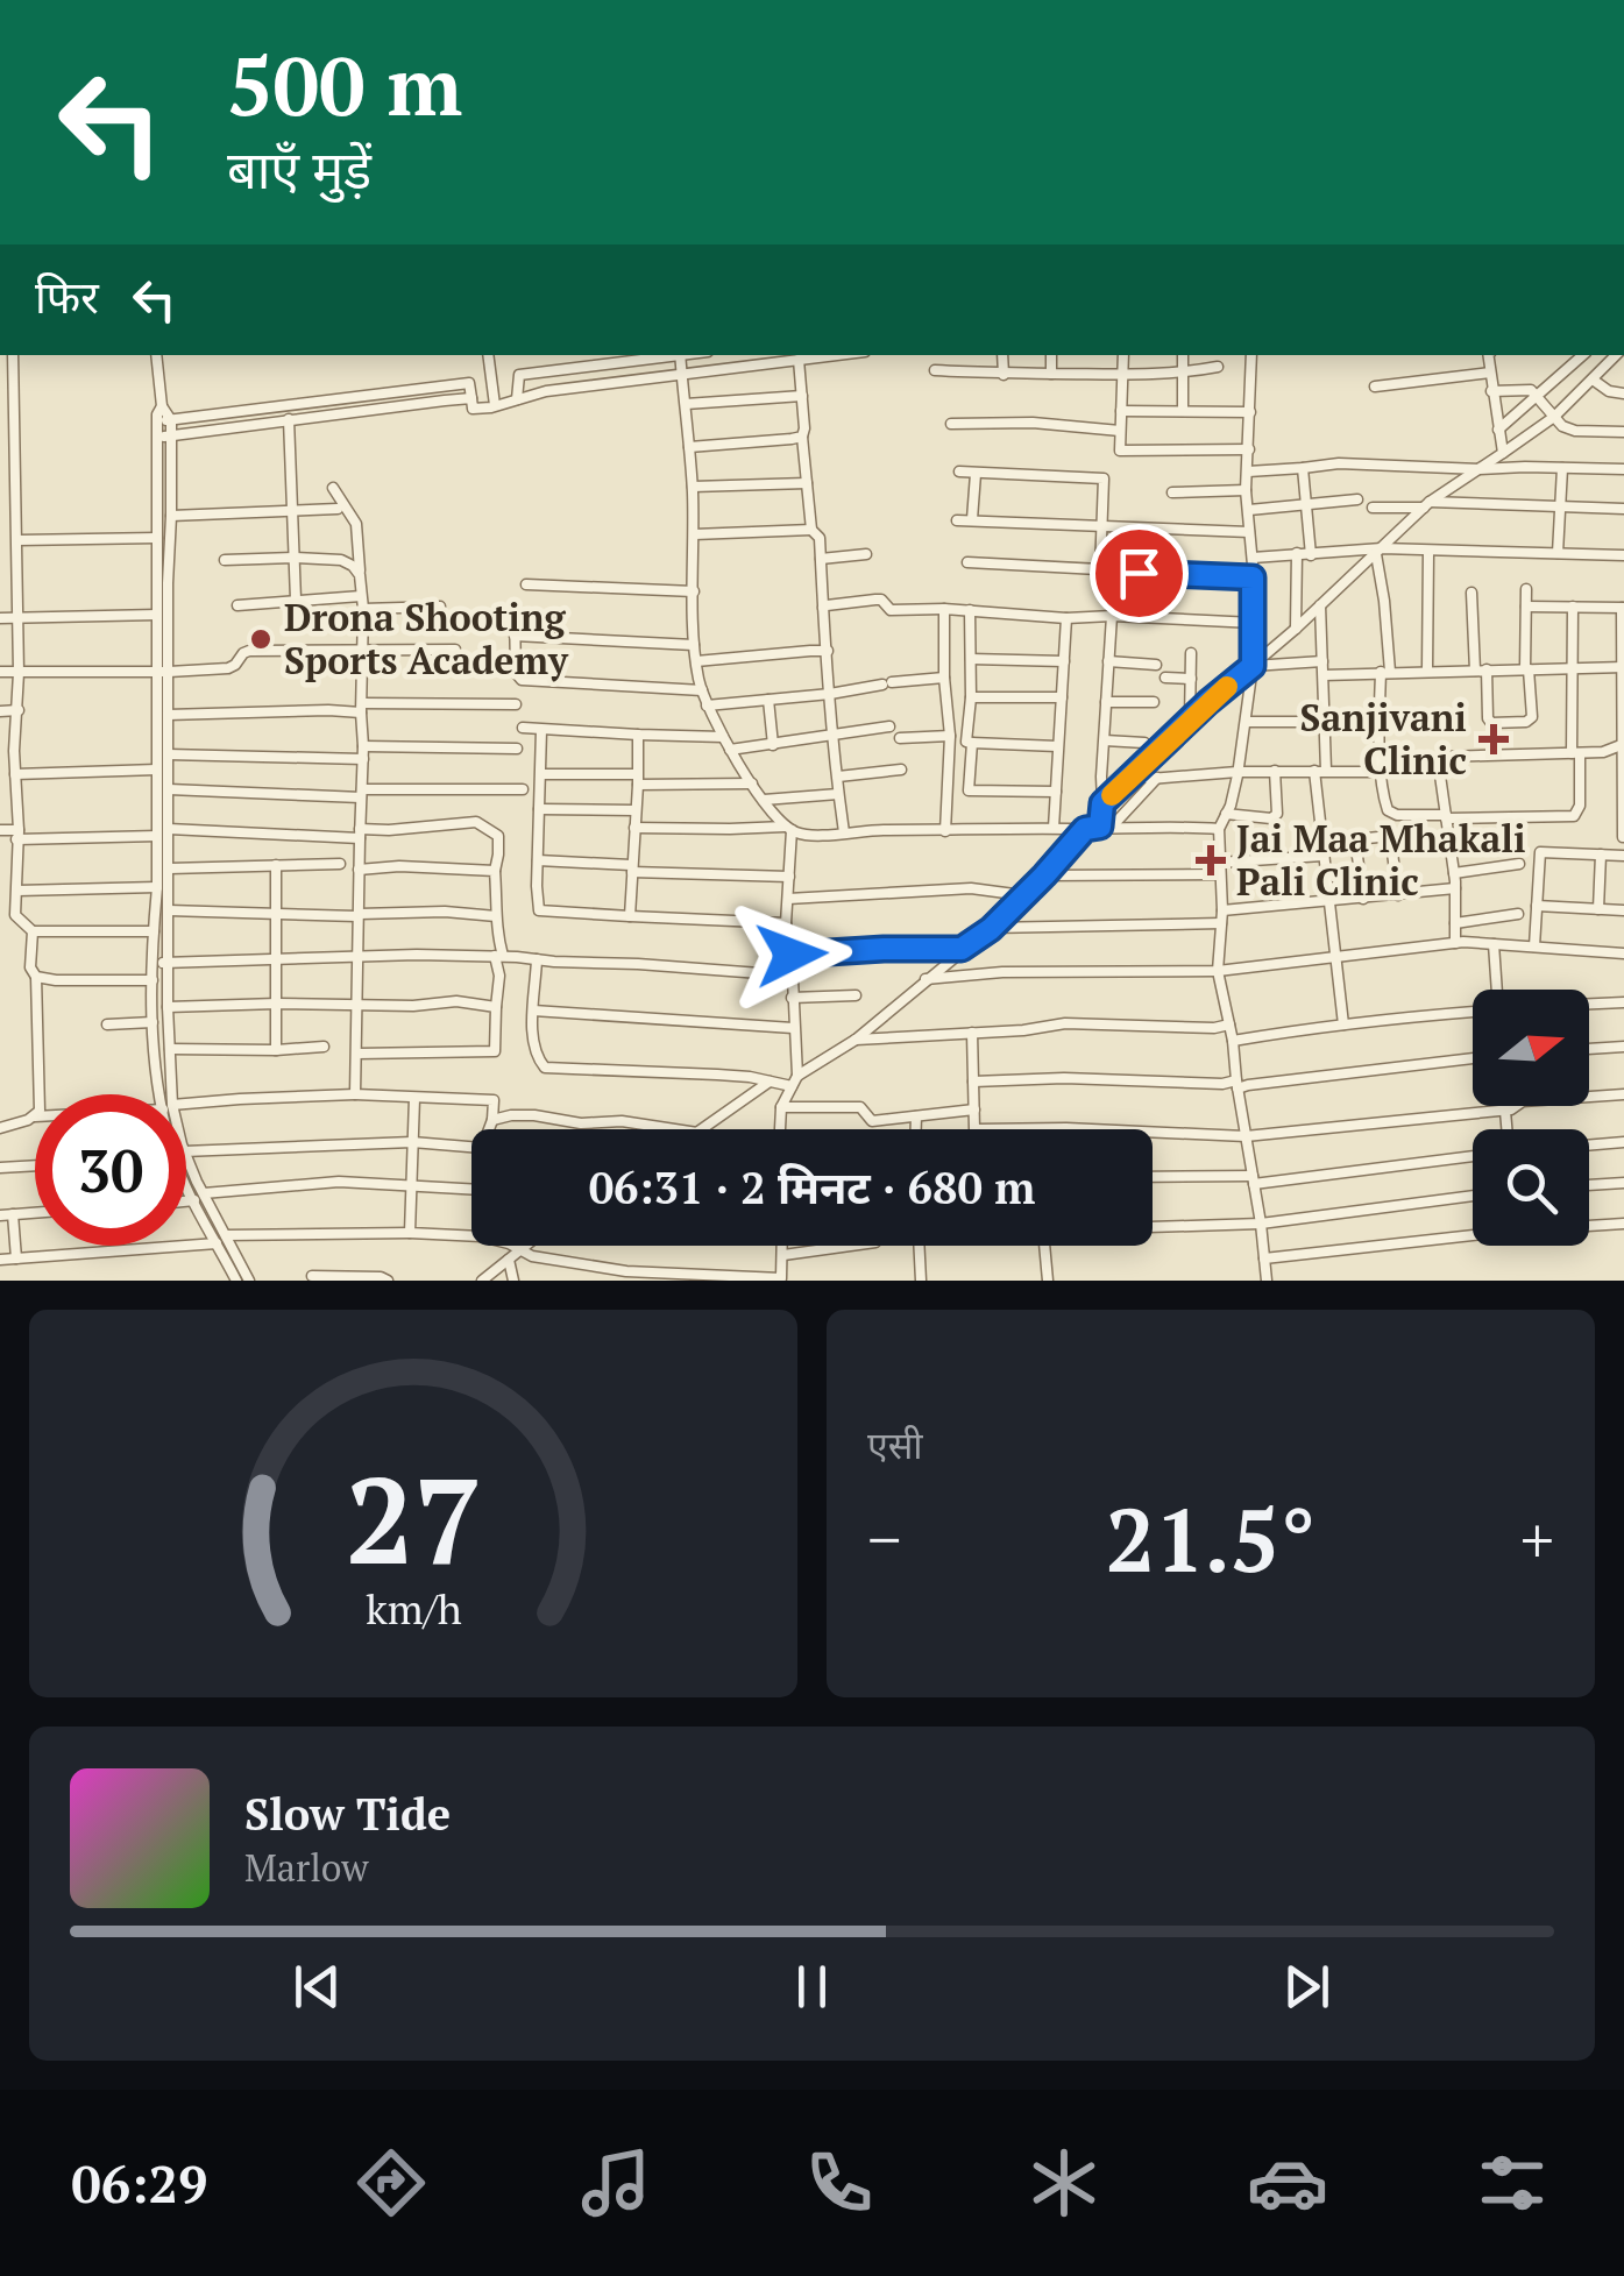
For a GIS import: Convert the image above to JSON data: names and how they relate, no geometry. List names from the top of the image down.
{
  "places": {
    "other": ["Drona Shooting Sports Academy"],
    "health": ["Sanjivani Clinic", "Jai Maa Mhakali Pali Clinic"]
  },
  "north": "right",
  "page": {
    "turn": ["500 m", "बाएँ मुड़ें"],
    "then": "फिर",
    "limit": "30",
    "trip": "06:31 · 2 मिनट · 680 m",
    "tile": "एसी",
    "heat": ["−", "21.5°", "+"],
    "song": ["Slow Tide", "Marlow"],
    "tabs": "06:29",
    "gauge": ["27", "km/h"]
  }
}
